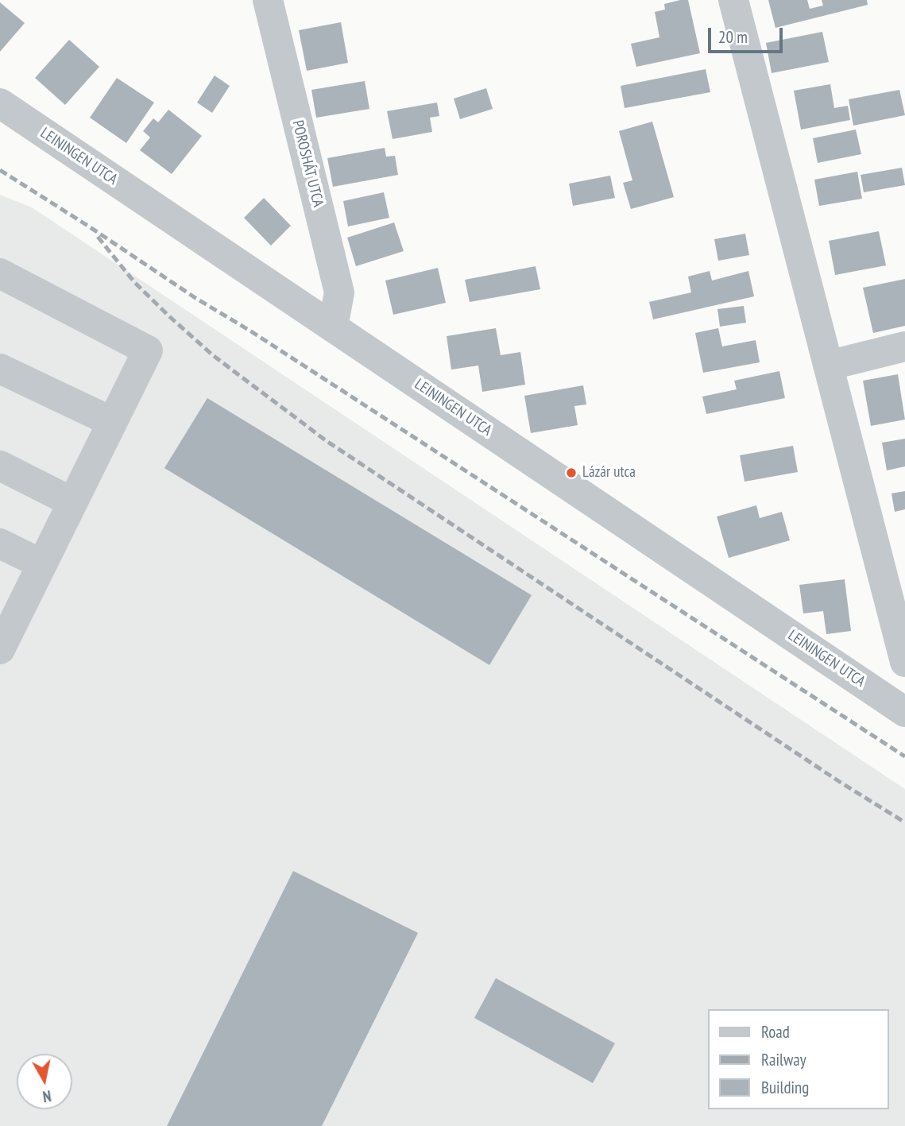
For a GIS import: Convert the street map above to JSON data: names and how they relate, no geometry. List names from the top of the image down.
{
  "streets": {
    "street": ["LEININGEN UTCA", "POROSHÁT UTCA"]
  },
  "crossings": [
    ["LEININGEN UTCA", "POROSHÁT UTCA"]
  ],
  "places": ["Lázár utca"],
  "legend": ["Road", "Railway", "Building"],
  "scale_bar": "20 m",
  "north": "bottom"
}
